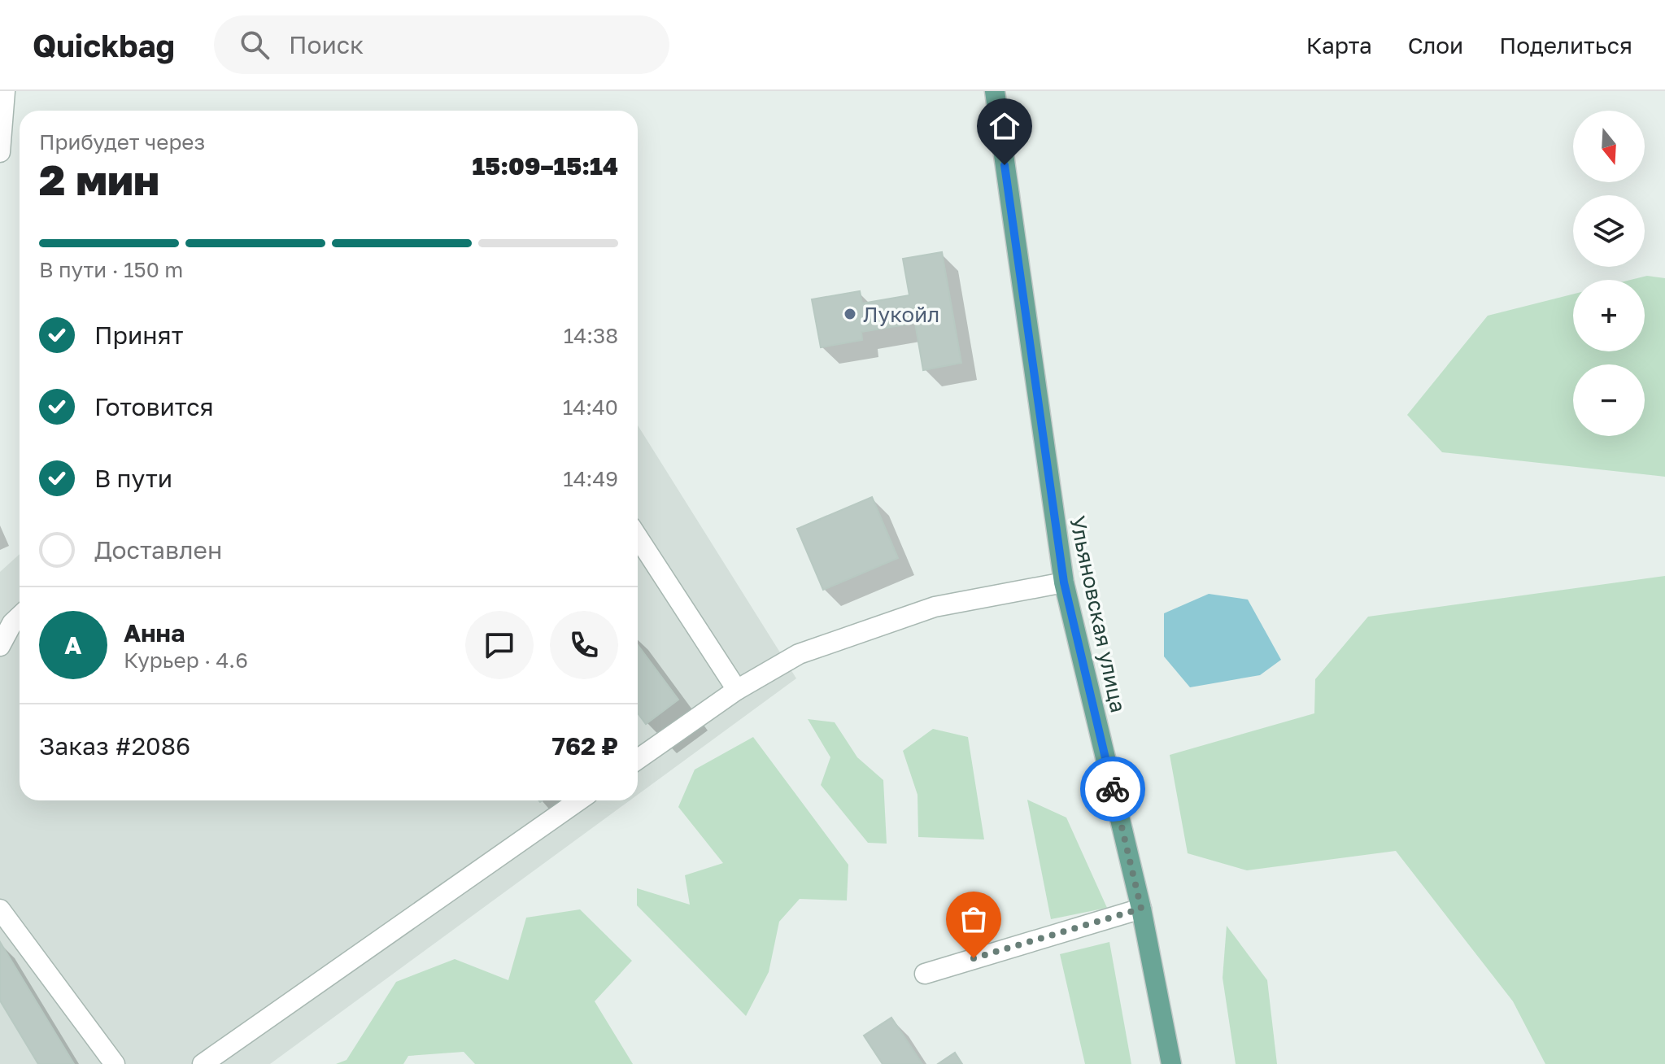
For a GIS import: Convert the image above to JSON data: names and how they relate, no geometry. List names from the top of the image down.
{
  "streets": {
    "main road": ["Ульяновская улица"]
  },
  "places": ["Лукойл"],
  "north": "bottom",
  "page": {
    "header": "Quickbag",
    "search": "Поиск",
    "nav": ["Карта", "Слои", "Поделиться"],
    "map_buttons": ["+", "−"],
    "heading": ["2 мин", "Прибудет через", "15:09–15:14"],
    "panel": [
      "Анна",
      "Курьер · 4.6",
      "Заказ #2086",
      "762 ₽"
    ],
    "bar": "В пути · 150 m",
    "list": [
      ["Принят", "14:38"],
      ["Готовится", "14:40"],
      ["В пути", "14:49"],
      "Доставлен"
    ],
    "round": "А"
  }
}
